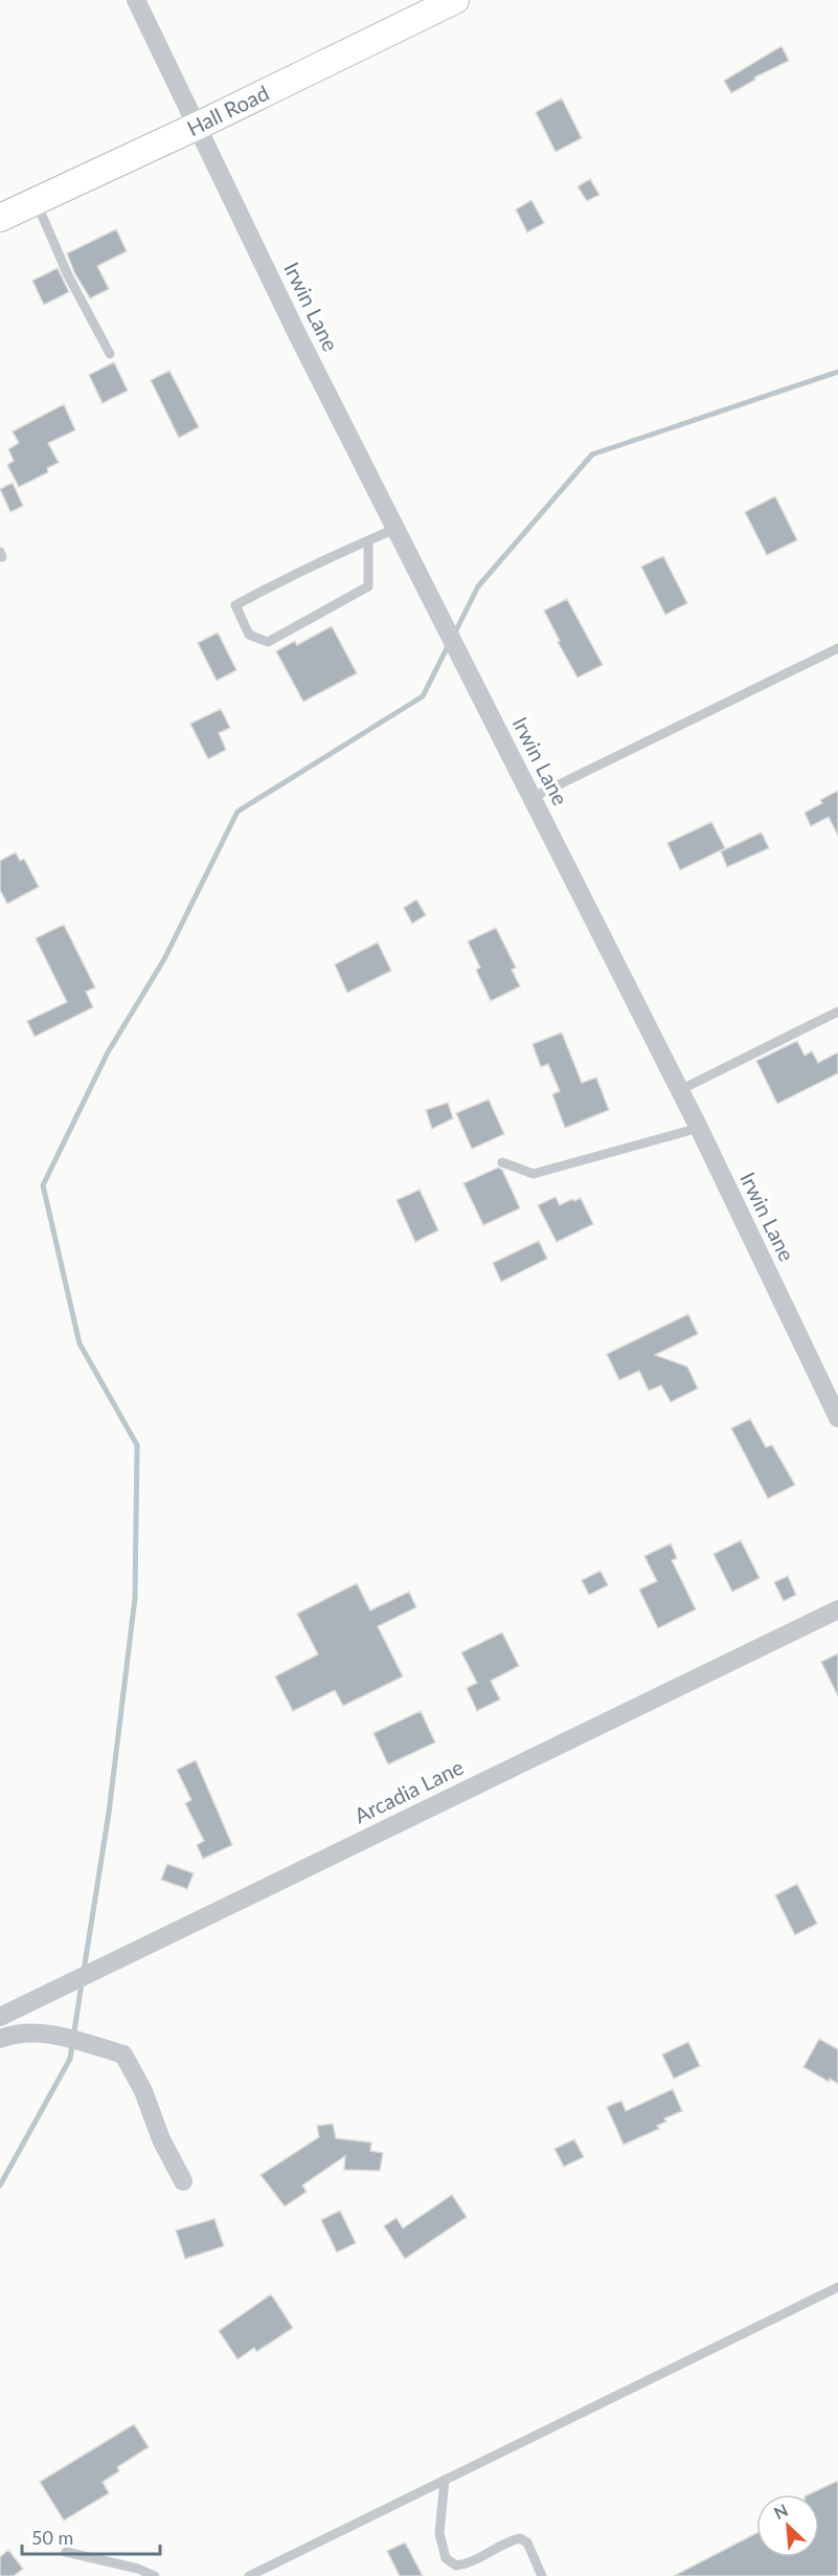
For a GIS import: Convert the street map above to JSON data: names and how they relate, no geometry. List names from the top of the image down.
{
  "streets": {
    "street": ["Hall Road", "Irwin Lane", "Arcadia Lane"]
  },
  "crossings": [
    ["Hall Road", "Irwin Lane"]
  ],
  "scale_bar": "50 m",
  "north": "top left"
}
